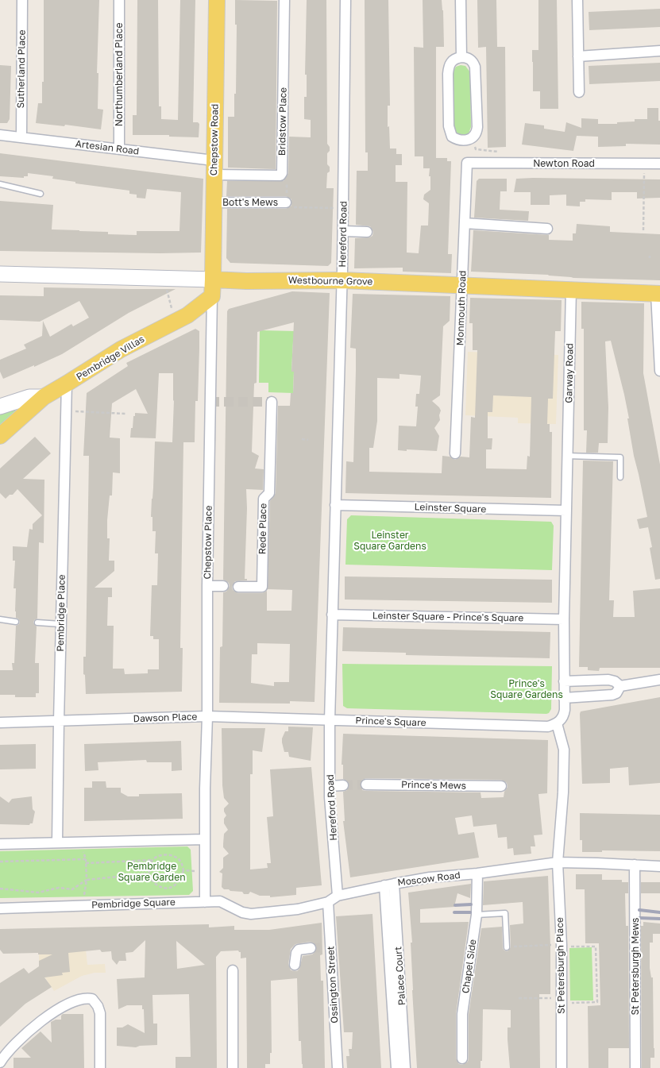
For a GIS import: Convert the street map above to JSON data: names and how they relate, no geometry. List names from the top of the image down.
{
  "streets": {
    "main road": ["Chepstow Road", "Westbourne Grove", "Pembridge Villas"],
    "street": [
      "Sutherland Place",
      "Northumberland Place",
      "Bridstow Place",
      "Artesian Road",
      "Newton Road",
      "Bott's Mews",
      "Hereford Road",
      "Monmouth Road",
      "Garway Road",
      "Leinster Square",
      "Rede Place",
      "Chepstow Place",
      "Pembridge Place",
      "Leinster Square - Prince's Square",
      "Dawson Place",
      "Prince's Square",
      "Prince's Mews",
      "Moscow Road",
      "Pembridge Square",
      "St Petersburgh Place",
      "Chapel Side",
      "St Petersburgh Mews",
      "Palace Court",
      "Ossington Street"
    ]
  },
  "crossings": [
    ["Sutherland Place", "Artesian Road"],
    ["Northumberland Place", "Artesian Road"],
    ["Chepstow Road", "Artesian Road"],
    ["Chepstow Road", "Bott's Mews"],
    ["Chepstow Road", "Westbourne Grove"],
    ["Newton Road", "Monmouth Road"],
    ["Hereford Road", "Westbourne Grove"],
    ["Hereford Road", "Leinster Square"],
    ["Hereford Road", "Leinster Square - Prince's Square"],
    ["Hereford Road", "Dawson Place"],
    ["Hereford Road", "Prince's Square"],
    ["Hereford Road", "Moscow Road"],
    ["Westbourne Grove", "Monmouth Road"],
    ["Westbourne Grove", "Garway Road"],
    ["Pembridge Villas", "Chepstow Place"],
    ["Pembridge Villas", "Pembridge Place"],
    ["Chepstow Place", "Dawson Place"],
    ["Pembridge Place", "Dawson Place"],
    ["Dawson Place", "Prince's Square"],
    ["Prince's Square", "St Petersburgh Place"],
    ["Moscow Road", "Pembridge Square"],
    ["Moscow Road", "St Petersburgh Place"],
    ["Moscow Road", "Chapel Side"],
    ["Moscow Road", "St Petersburgh Mews"],
    ["Moscow Road", "Palace Court"],
    ["Moscow Road", "Ossington Street"]
  ],
  "parks": ["Leinster Square Gardens", "Prince's Square Gardens", "Pembridge Square Garden"]
}
